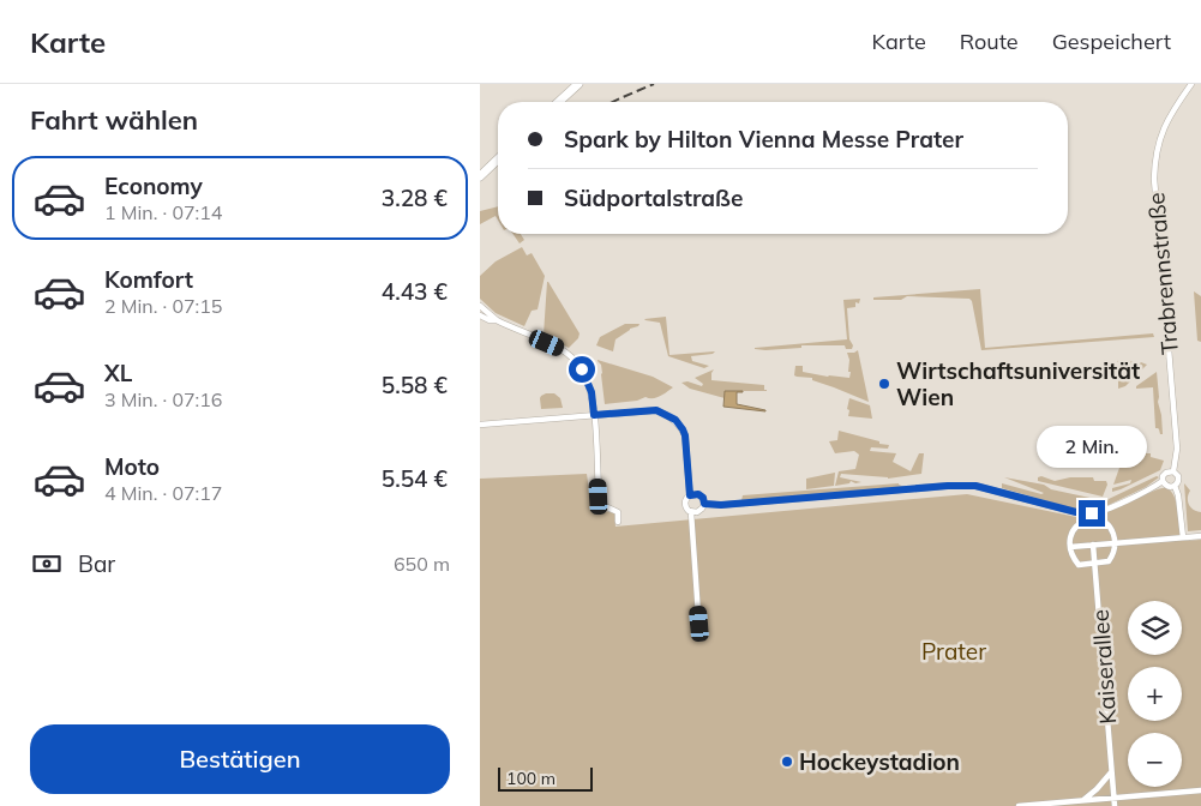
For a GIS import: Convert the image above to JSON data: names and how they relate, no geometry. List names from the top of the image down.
{
  "streets": {
    "street": ["Trabrennstraße", "Kaiserallee"]
  },
  "parks": ["Prater"],
  "places": ["Wirtschaftsuniversität Wien", "Hockeystadion"],
  "scale_bar": "100 m",
  "page": {
    "header": "Karte",
    "nav": ["Karte", "Route", "Gespeichert"],
    "heading": "Fahrt wählen",
    "banner": ["Spark by Hilton Vienna Messe Prater", "Südportalstraße"],
    "list": [
      {
        "name": "Economy",
        "note": "1 Min. · 07:14",
        "value": "3.28 €"
      },
      {
        "name": "Komfort",
        "note": "2 Min. · 07:15",
        "value": "4.43 €"
      },
      {
        "name": "XL",
        "note": "3 Min. · 07:16",
        "value": "5.58 €"
      },
      {
        "name": "Moto",
        "note": "4 Min. · 07:17",
        "value": "5.54 €"
      }
    ],
    "bubble": "2 Min.",
    "pay": ["Bar", "650 m"],
    "map_buttons": ["+", "−"],
    "buttons": "Bestätigen",
    "scale": "100 m"
  }
}
